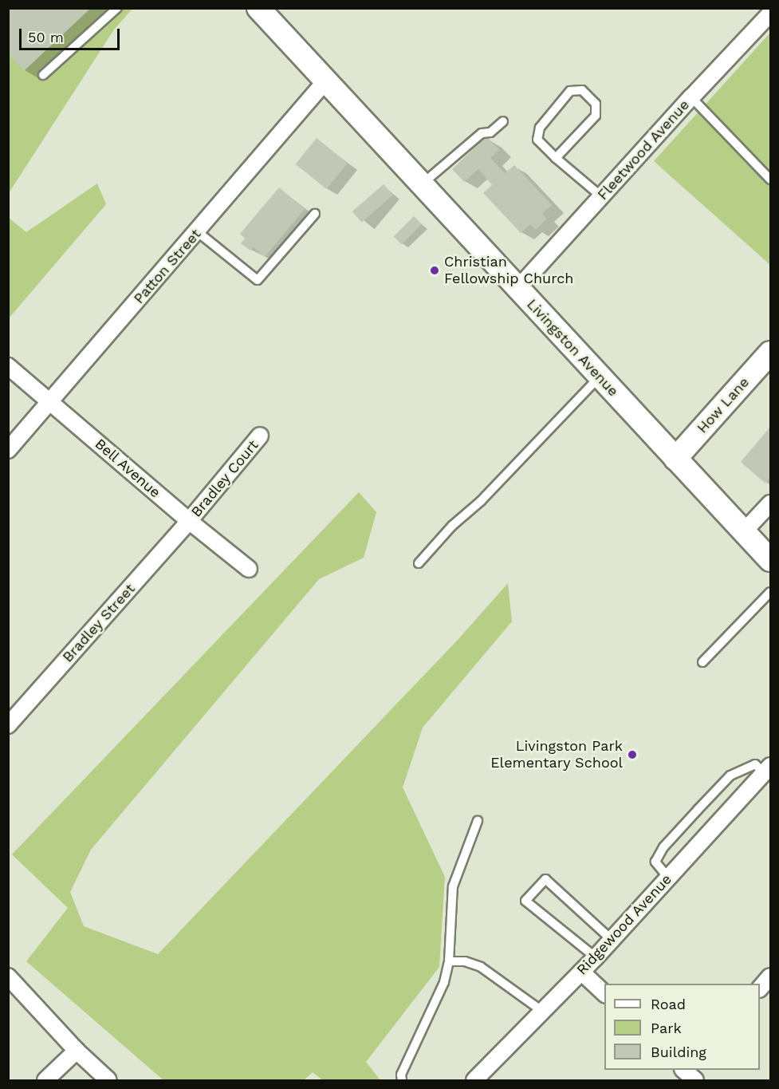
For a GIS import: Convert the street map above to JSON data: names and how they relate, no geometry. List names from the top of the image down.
{
  "streets": {
    "main road": ["Livingston Avenue", "How Lane"],
    "street": [
      "Fleetwood Avenue",
      "Patton Street",
      "Bell Avenue",
      "Bradley Court",
      "Bradley Street",
      "Ridgewood Avenue"
    ]
  },
  "crossings": [
    ["Fleetwood Avenue", "Livingston Avenue"],
    ["Patton Street", "Livingston Avenue"],
    ["Patton Street", "Bell Avenue"],
    ["Livingston Avenue", "How Lane"],
    ["Bell Avenue", "Bradley Court"],
    ["Bell Avenue", "Bradley Street"],
    ["Bradley Court", "Bradley Street"]
  ],
  "places": ["Christian Fellowship Church", "Livingston Park Elementary School"],
  "legend": ["Road", "Park", "Building"],
  "scale_bar": "50 m"
}
